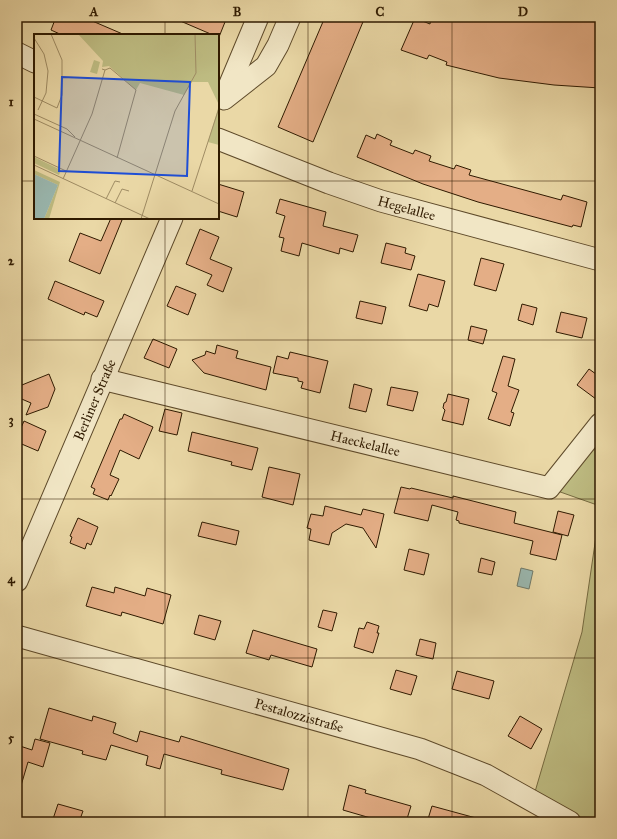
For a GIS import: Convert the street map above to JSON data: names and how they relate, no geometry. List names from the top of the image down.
{
  "streets": {
    "street": [
      "Hegelallee",
      "Berliner Straße",
      "Haeckelallee",
      "Pestalozzistraße"
    ]
  },
  "crossings": [
    ["Berliner Straße", "Haeckelallee"]
  ],
  "grid": {
    "columns": [
      "A",
      "B",
      "C",
      "D"
    ],
    "rows": [
      "1",
      "2",
      "3",
      "4",
      "5"
    ]
  }
}
